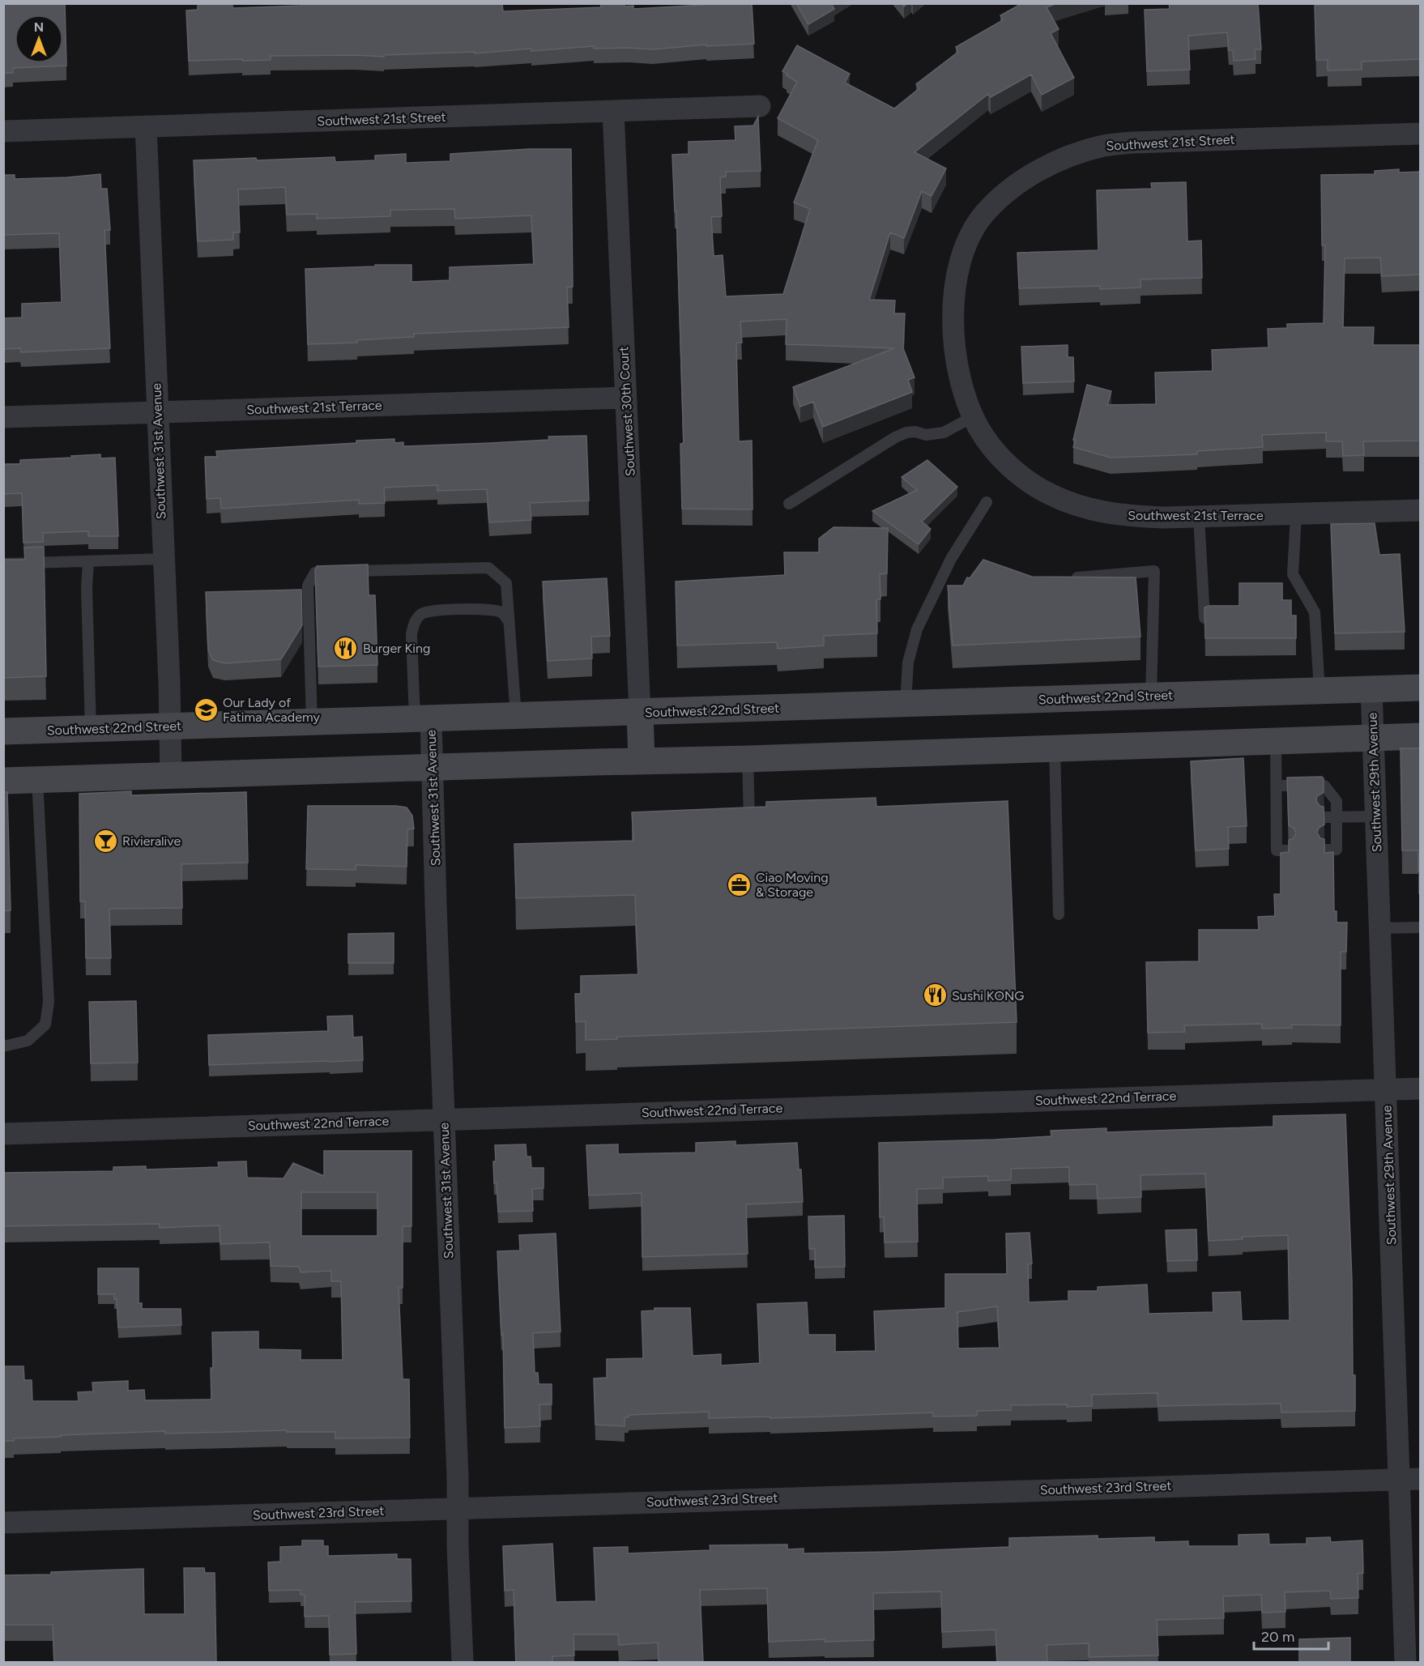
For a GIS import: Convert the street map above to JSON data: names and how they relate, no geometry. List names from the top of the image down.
{
  "streets": {
    "main road": ["Southwest 22nd Street"],
    "street": [
      "Southwest 21st Street",
      "Southwest 21st Terrace",
      "Southwest 30th Court",
      "Southwest 31st Avenue",
      "Southwest 29th Avenue",
      "Southwest 22nd Terrace",
      "Southwest 23rd Street"
    ]
  },
  "crossings": [
    ["Southwest 21st Street", "Southwest 21st Terrace"],
    ["Southwest 21st Street", "Southwest 30th Court"],
    ["Southwest 21st Street", "Southwest 31st Avenue"],
    ["Southwest 21st Terrace", "Southwest 30th Court"],
    ["Southwest 21st Terrace", "Southwest 31st Avenue"],
    ["Southwest 30th Court", "Southwest 22nd Street"],
    ["Southwest 31st Avenue", "Southwest 22nd Street"],
    ["Southwest 31st Avenue", "Southwest 22nd Terrace"],
    ["Southwest 31st Avenue", "Southwest 23rd Street"],
    ["Southwest 22nd Street", "Southwest 29th Avenue"],
    ["Southwest 29th Avenue", "Southwest 22nd Terrace"],
    ["Southwest 29th Avenue", "Southwest 23rd Street"]
  ],
  "places": {
    "restaurant": ["Burger King", "Sushi KONG"],
    "school or university": ["Our Lady of Fatima Academy"],
    "bar": ["Rivieralive"],
    "office": ["Ciao Moving & Storage"]
  },
  "scale_bar": "20 m",
  "north": "top"
}
